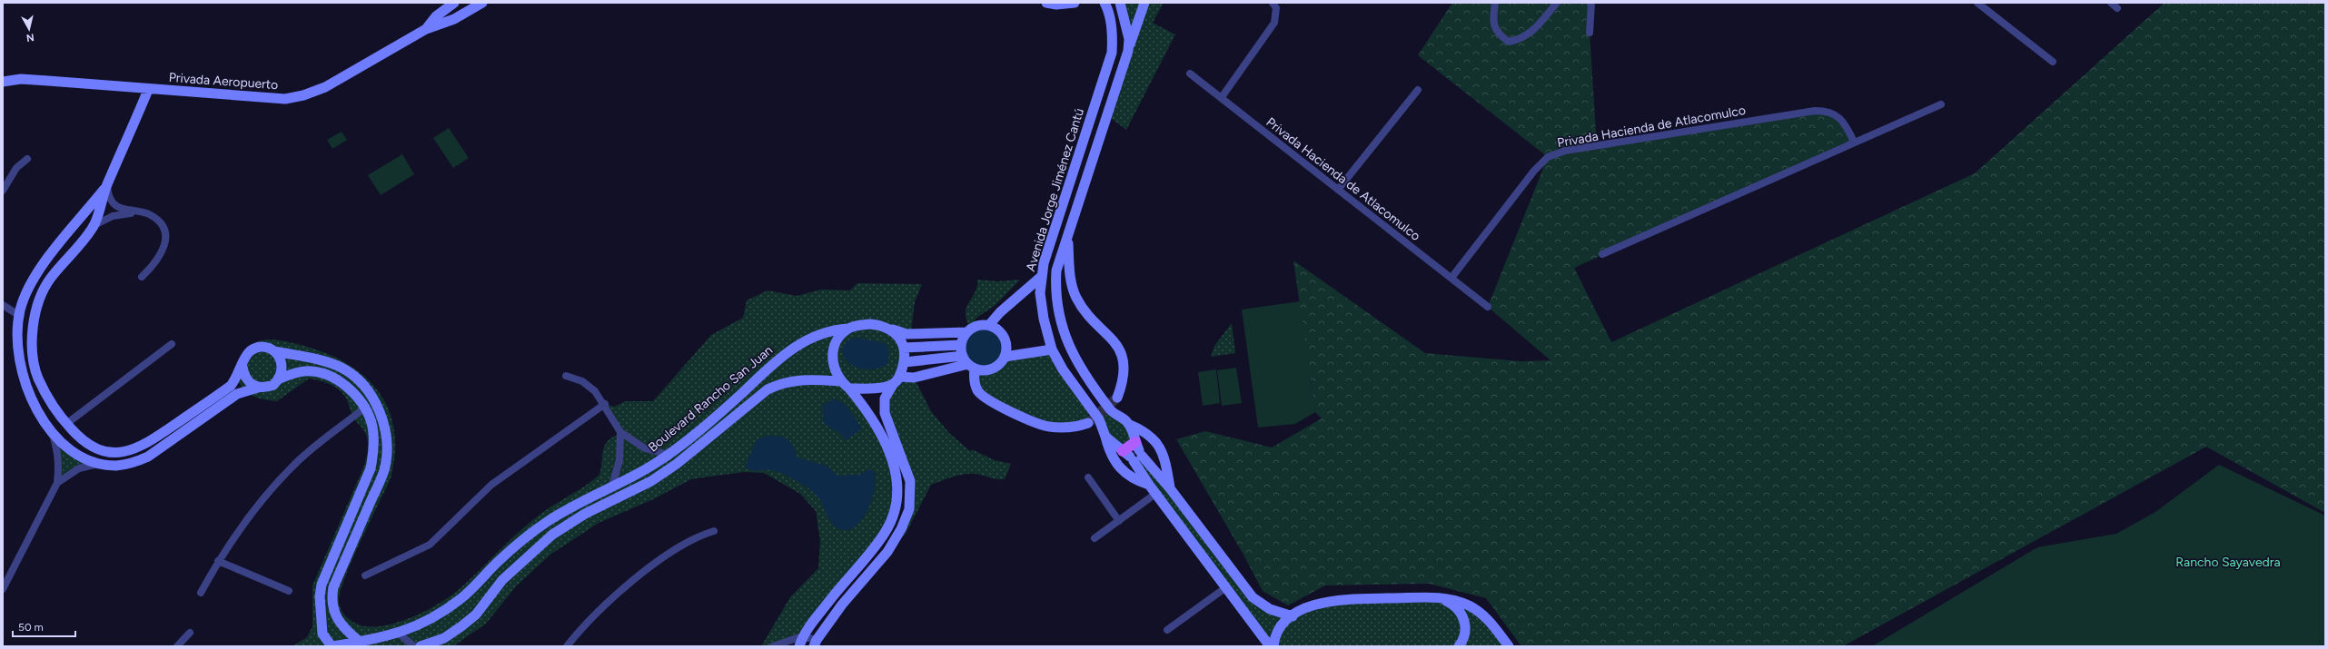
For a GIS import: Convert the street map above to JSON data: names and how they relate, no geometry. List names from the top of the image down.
{
  "streets": {
    "street": [
      "Privada Aeropuerto",
      "Privada Hacienda de Atlacomulco",
      "Avenida Jorge Jiménez Cantú",
      "Boulevard Rancho San Juan"
    ]
  },
  "parks": ["Rancho Sayavedra"],
  "scale_bar": "50 m",
  "north": "bottom"
}
